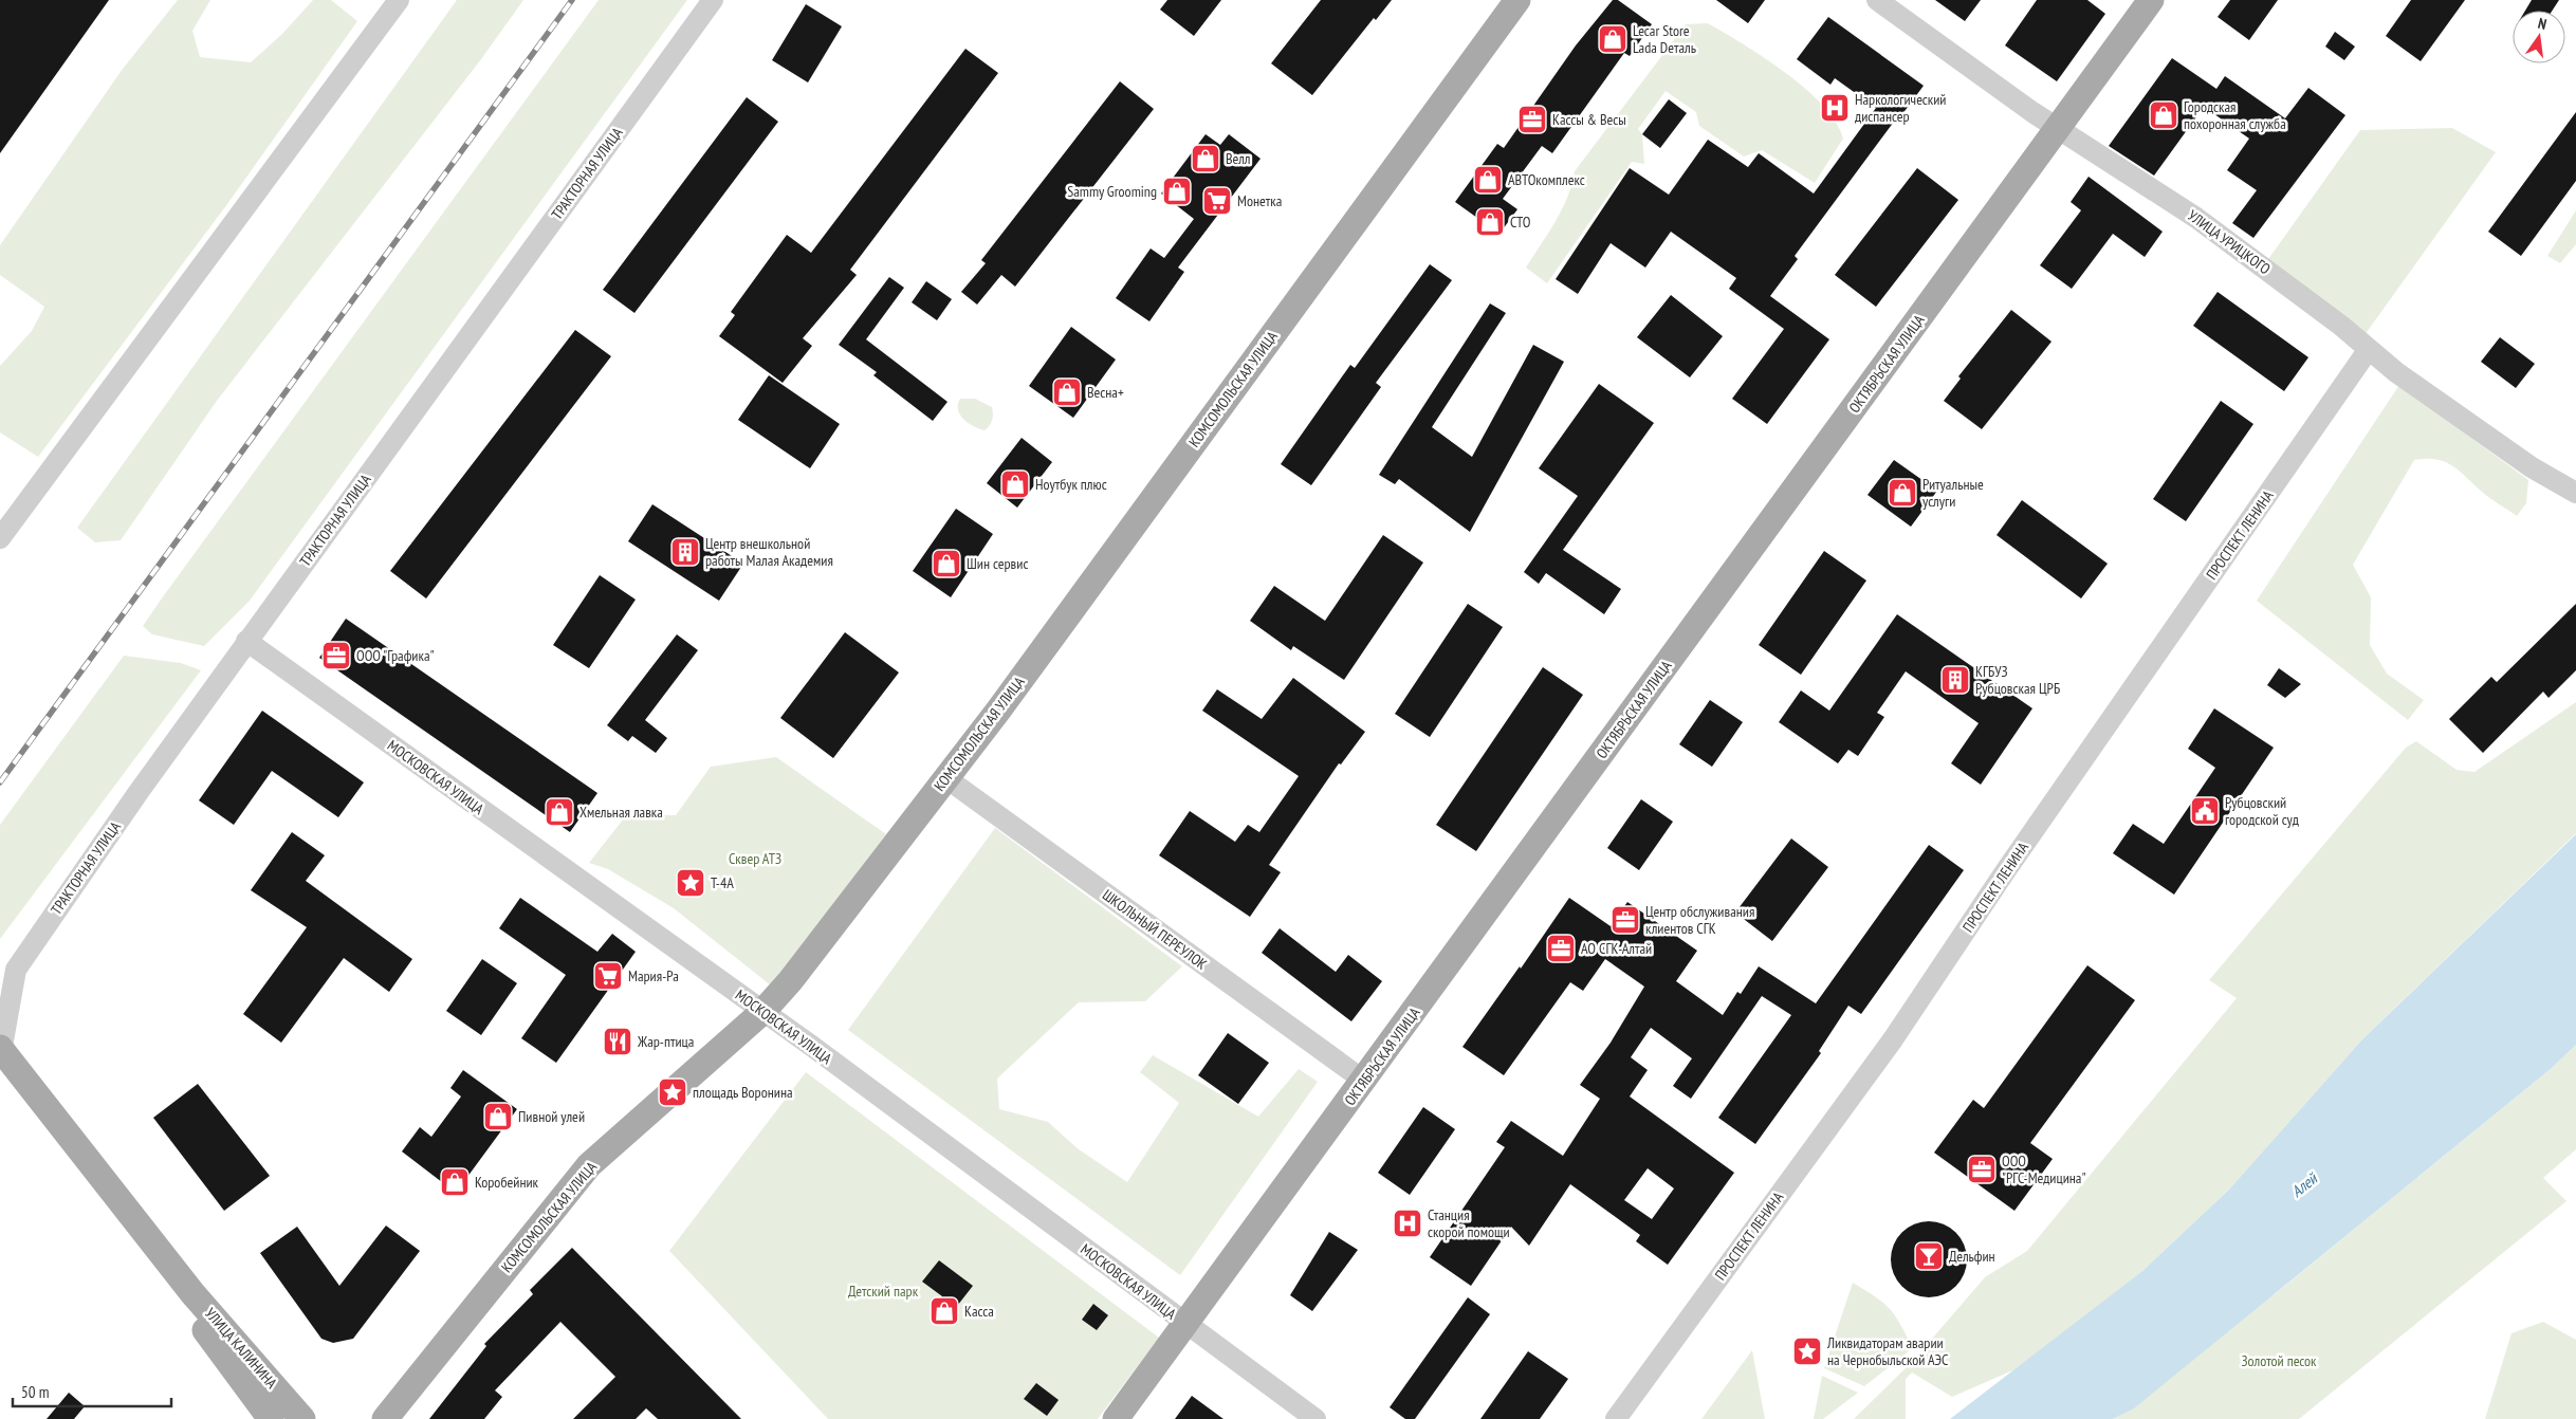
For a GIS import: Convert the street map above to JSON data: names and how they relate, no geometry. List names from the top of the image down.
{
  "streets": {
    "main road": ["ОКТЯБРЬСКАЯ УЛИЦА", "КОМСОМОЛЬСКАЯ УЛИЦА", "УЛИЦА КАЛИНИНА"],
    "street": [
      "ТРАКТОРНАЯ УЛИЦА",
      "УЛИЦА УРИЦКОГО",
      "ПРОСПЕКТ ЛЕНИНА",
      "МОСКОВСКАЯ УЛИЦА",
      "ШКОЛЬНЫЙ ПЕРЕУЛОК"
    ]
  },
  "crossings": [
    ["ТРАКТОРНАЯ УЛИЦА", "МОСКОВСКАЯ УЛИЦА"],
    ["УЛИЦА УРИЦКОГО", "ОКТЯБРЬСКАЯ УЛИЦА"],
    ["УЛИЦА УРИЦКОГО", "ПРОСПЕКТ ЛЕНИНА"],
    ["ОКТЯБРЬСКАЯ УЛИЦА", "МОСКОВСКАЯ УЛИЦА"],
    ["ОКТЯБРЬСКАЯ УЛИЦА", "ШКОЛЬНЫЙ ПЕРЕУЛОК"],
    ["КОМСОМОЛЬСКАЯ УЛИЦА", "МОСКОВСКАЯ УЛИЦА"],
    ["КОМСОМОЛЬСКАЯ УЛИЦА", "ШКОЛЬНЫЙ ПЕРЕУЛОК"]
  ],
  "water": ["Алей"],
  "parks": ["Сквер АТЗ", "Детский парк", "Золотой песок"],
  "places": {
    "shop": [
      "Lecar Store Lada Dеталь",
      "Городская похоронная служба",
      "Велл",
      "АВТОкомплекс",
      "Sammy Grooming",
      "СТО",
      "Весна+",
      "Ноутбук плюс",
      "Ритуальные услуги",
      "Шин сервис",
      "Хмельная лавка",
      "Пивной улей",
      "Коробейник",
      "Касса"
    ],
    "hospital": ["Наркологический диспансер", "Станция скорой помощи"],
    "office": [
      "Кассы & Весы",
      "ООО \"Графика\"",
      "Центр обслуживания клиентов СГК",
      "АО СГК-Алтай",
      "ООО \"РГС-Медицина\""
    ],
    "supermarket": ["Монетка", "Мария-Ра"],
    "building": ["Центр внешкольной работы Малая Академия", "КГБУЗ Рубцовская ЦРБ"],
    "public building": ["Рубцовский городской суд"],
    "place": ["Т-4А", "площадь Воронина", "Ликвидаторам аварии на Чернобыльской АЭС"],
    "restaurant": ["Жар-птица"],
    "bar": ["Дельфин"]
  },
  "scale_bar": "50 m",
  "north": "top"
}
